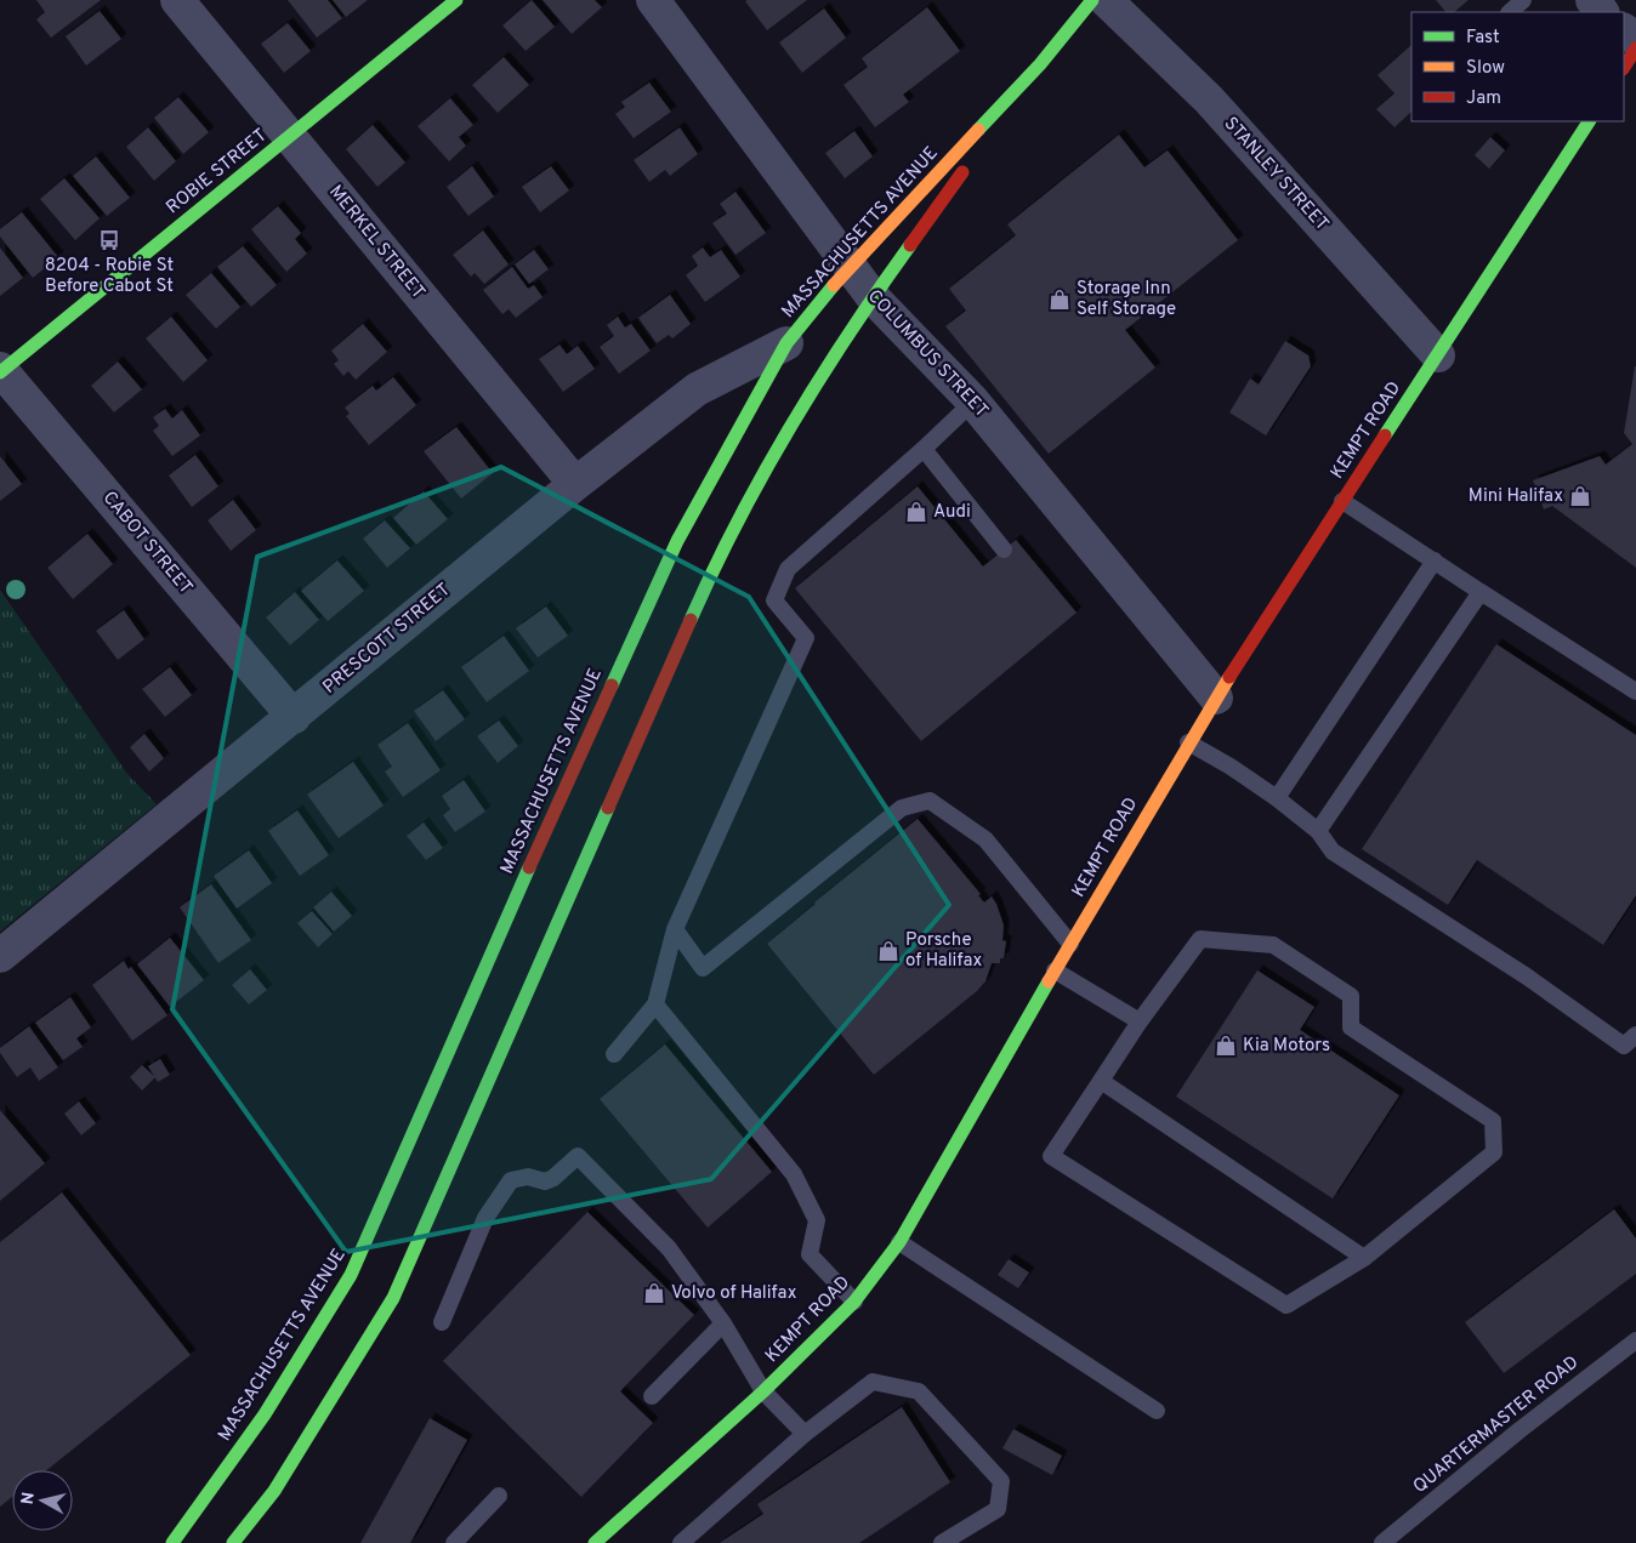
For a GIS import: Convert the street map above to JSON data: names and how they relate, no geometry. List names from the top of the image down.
{
  "streets": {
    "main road": ["ROBIE STREET", "MASSACHUSETTS AVENUE", "KEMPT ROAD"],
    "street": [
      "STANLEY STREET",
      "MERKEL STREET",
      "COLUMBUS STREET",
      "CABOT STREET",
      "PRESCOTT STREET"
    ],
    "lane": ["QUARTERMASTER ROAD"]
  },
  "crossings": [
    ["ROBIE STREET", "MERKEL STREET"],
    ["ROBIE STREET", "CABOT STREET"],
    ["STANLEY STREET", "KEMPT ROAD"],
    ["MASSACHUSETTS AVENUE", "COLUMBUS STREET"],
    ["MASSACHUSETTS AVENUE", "PRESCOTT STREET"],
    ["MERKEL STREET", "PRESCOTT STREET"],
    ["COLUMBUS STREET", "KEMPT ROAD"],
    ["CABOT STREET", "PRESCOTT STREET"]
  ],
  "places": {
    "bus stop": ["8204 - Robie St Before Cabot St"],
    "shop": [
      "Storage Inn Self Storage",
      "Mini Halifax",
      "Audi",
      "Porsche of Halifax",
      "Kia Motors",
      "Volvo of Halifax"
    ]
  },
  "legend": ["Fast", "Slow", "Jam"],
  "north": "left"
}
